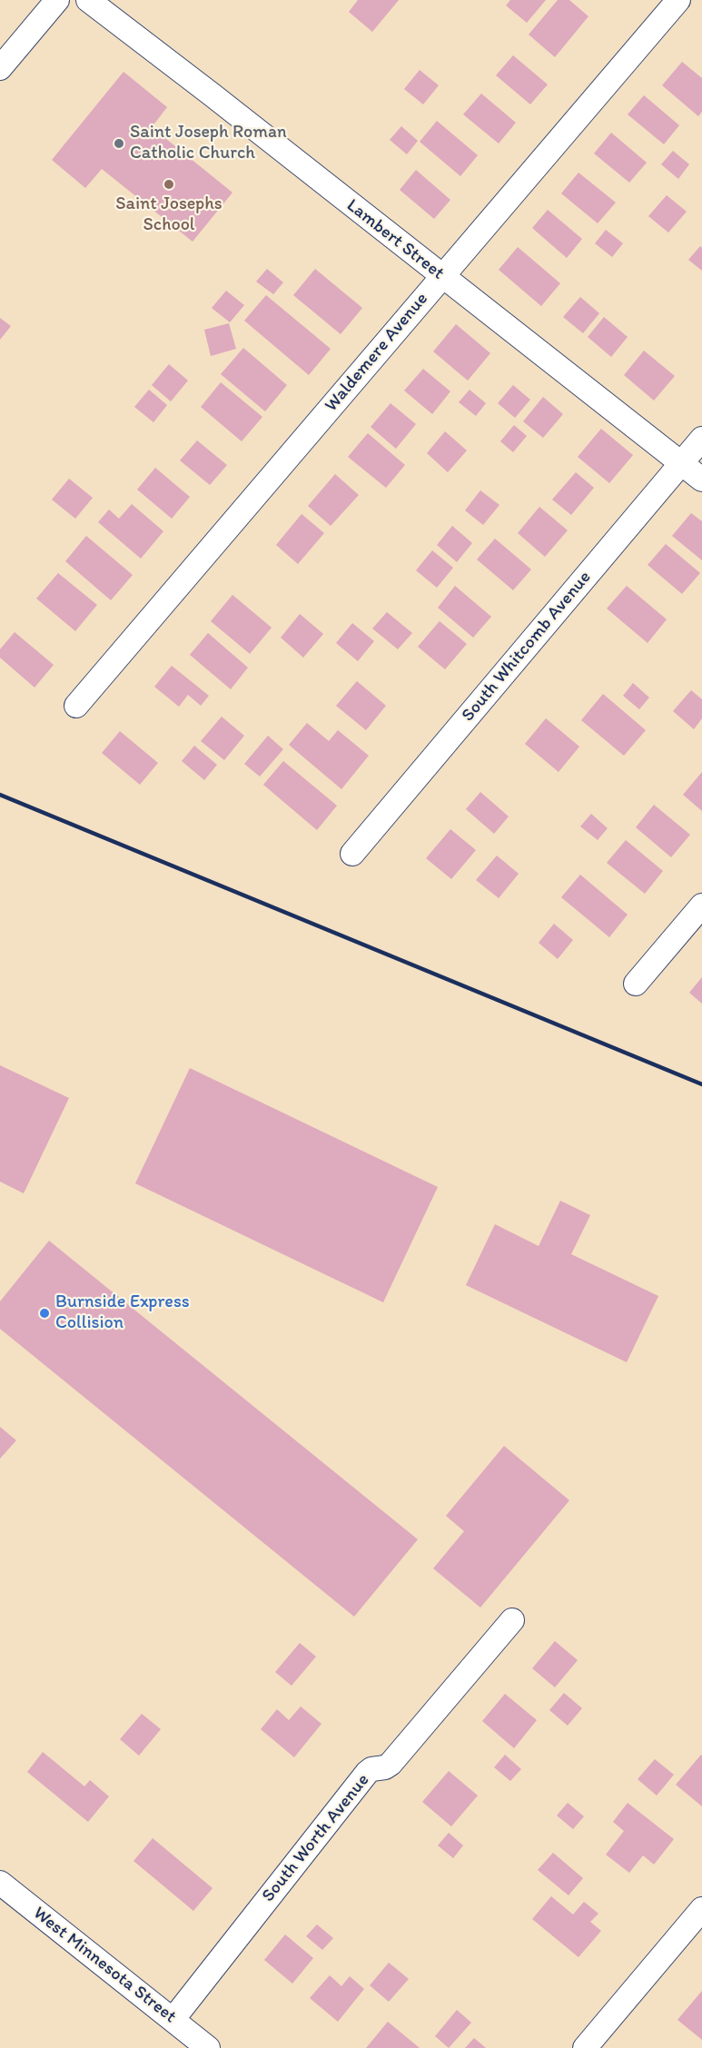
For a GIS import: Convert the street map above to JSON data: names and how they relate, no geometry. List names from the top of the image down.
{
  "streets": {
    "street": [
      "Lambert Street",
      "Waldemere Avenue",
      "South Whitcomb Avenue",
      "South Worth Avenue",
      "West Minnesota Street"
    ]
  },
  "crossings": [
    ["Lambert Street", "Waldemere Avenue"],
    ["Lambert Street", "South Whitcomb Avenue"],
    ["South Worth Avenue", "West Minnesota Street"]
  ],
  "places": ["Saint Joseph Roman Catholic Church", "Saint Josephs School", "Burnside Express Collision"]
}
